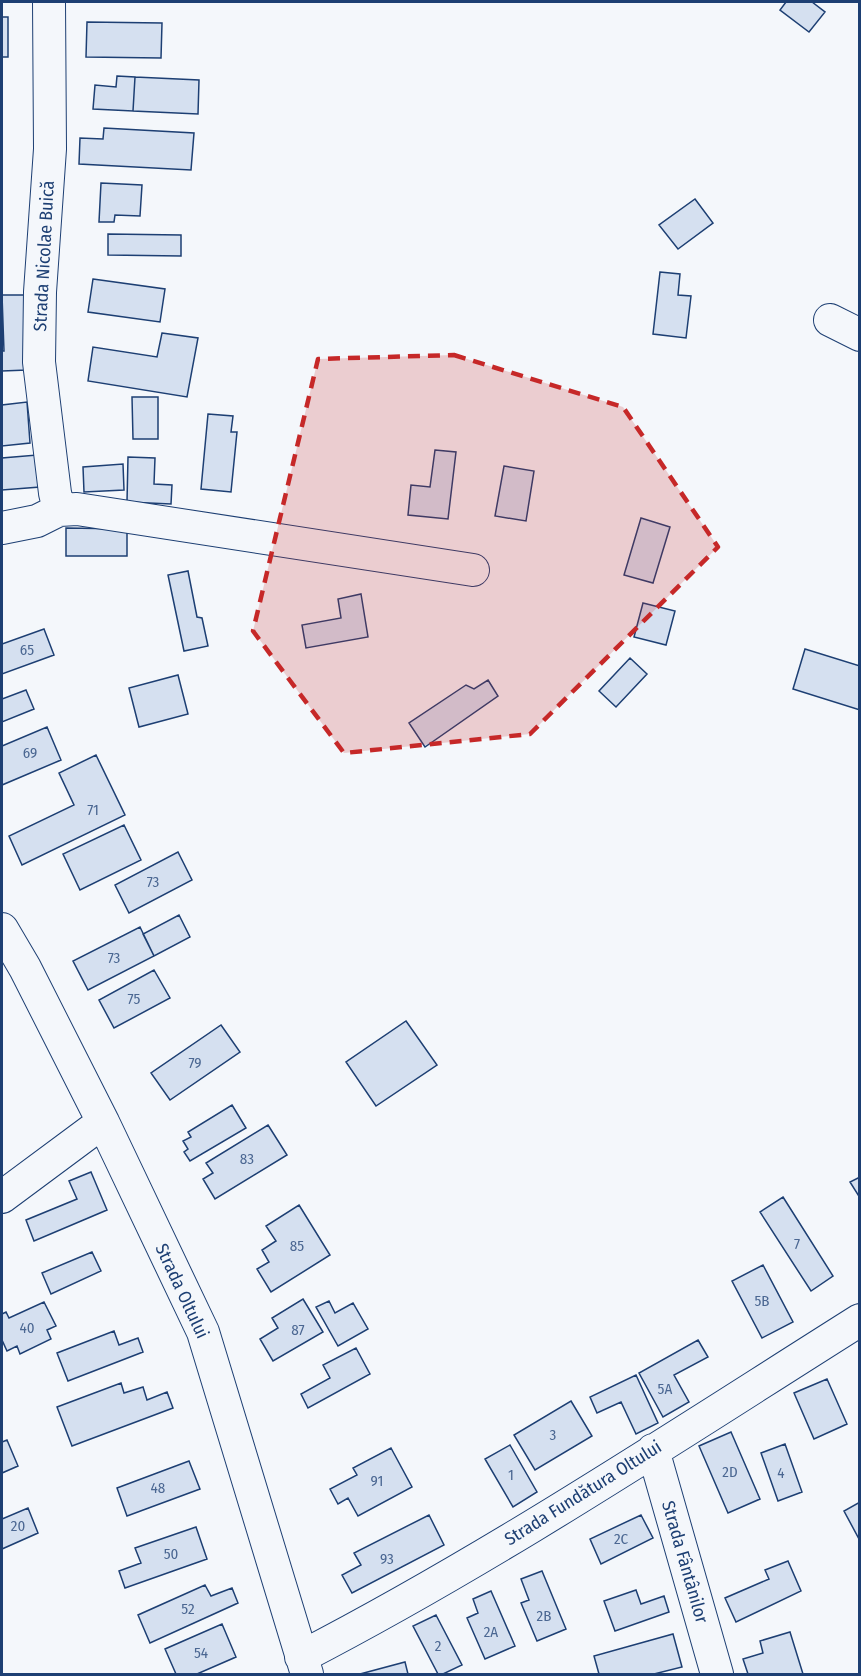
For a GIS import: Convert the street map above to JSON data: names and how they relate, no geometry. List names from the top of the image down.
{
  "streets": {
    "street": [
      "Strada Nicolae Buică",
      "Strada Oltului",
      "Strada Fundătura Oltului",
      "Strada Fântânilor"
    ]
  },
  "crossings": [
    ["Strada Oltului", "Strada Fundătura Oltului"],
    ["Strada Fundătura Oltului", "Strada Fântânilor"]
  ],
  "house_numbers": [
    "65",
    "69",
    "71",
    "73",
    "73",
    "75",
    "79",
    "83",
    "7",
    "85",
    "5B",
    "40",
    "87",
    "5A",
    "3",
    "2D",
    "4",
    "1",
    "91",
    "48",
    "20",
    "2C",
    "50",
    "93",
    "52",
    "2B",
    "2A",
    "2",
    "54"
  ]
}
